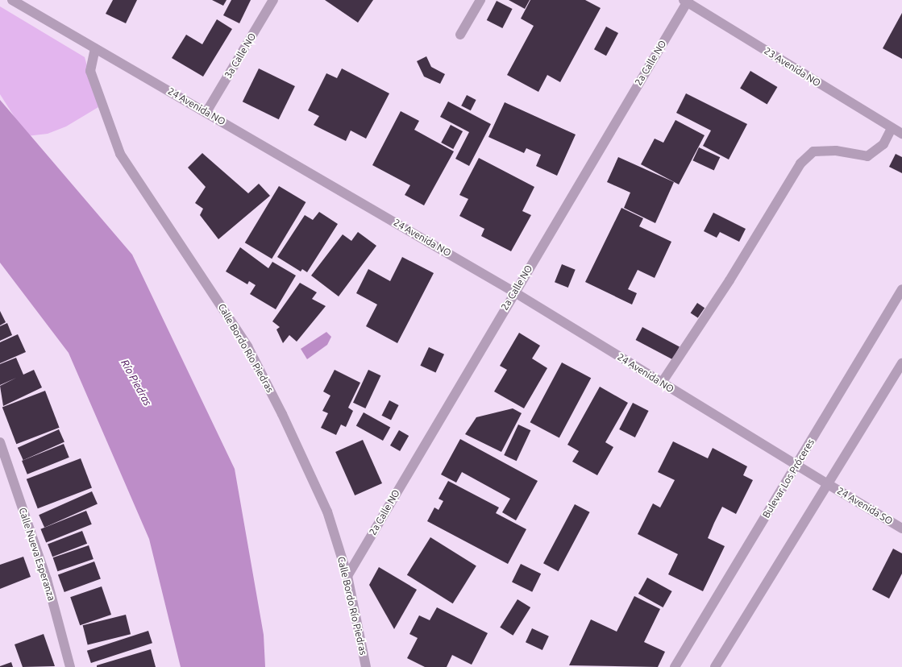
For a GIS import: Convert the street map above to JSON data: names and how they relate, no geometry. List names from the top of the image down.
{
  "streets": {
    "street": [
      "3a Calle NO",
      "2a Calle NO",
      "23 Avenida NO",
      "24 Avenida NO",
      "Calle Bordo Río Piedras",
      "Bulevar Los Próceres",
      "24 Avenida SO",
      "Calle Nueva Esperanza"
    ]
  },
  "crossings": [
    ["3a Calle NO", "24 Avenida NO"],
    ["2a Calle NO", "23 Avenida NO"],
    ["2a Calle NO", "24 Avenida NO"],
    ["2a Calle NO", "Calle Bordo Río Piedras"],
    ["24 Avenida NO", "Calle Bordo Río Piedras"],
    ["24 Avenida NO", "Bulevar Los Próceres"],
    ["24 Avenida NO", "24 Avenida SO"]
  ],
  "water": ["Río Piedras"]
}
